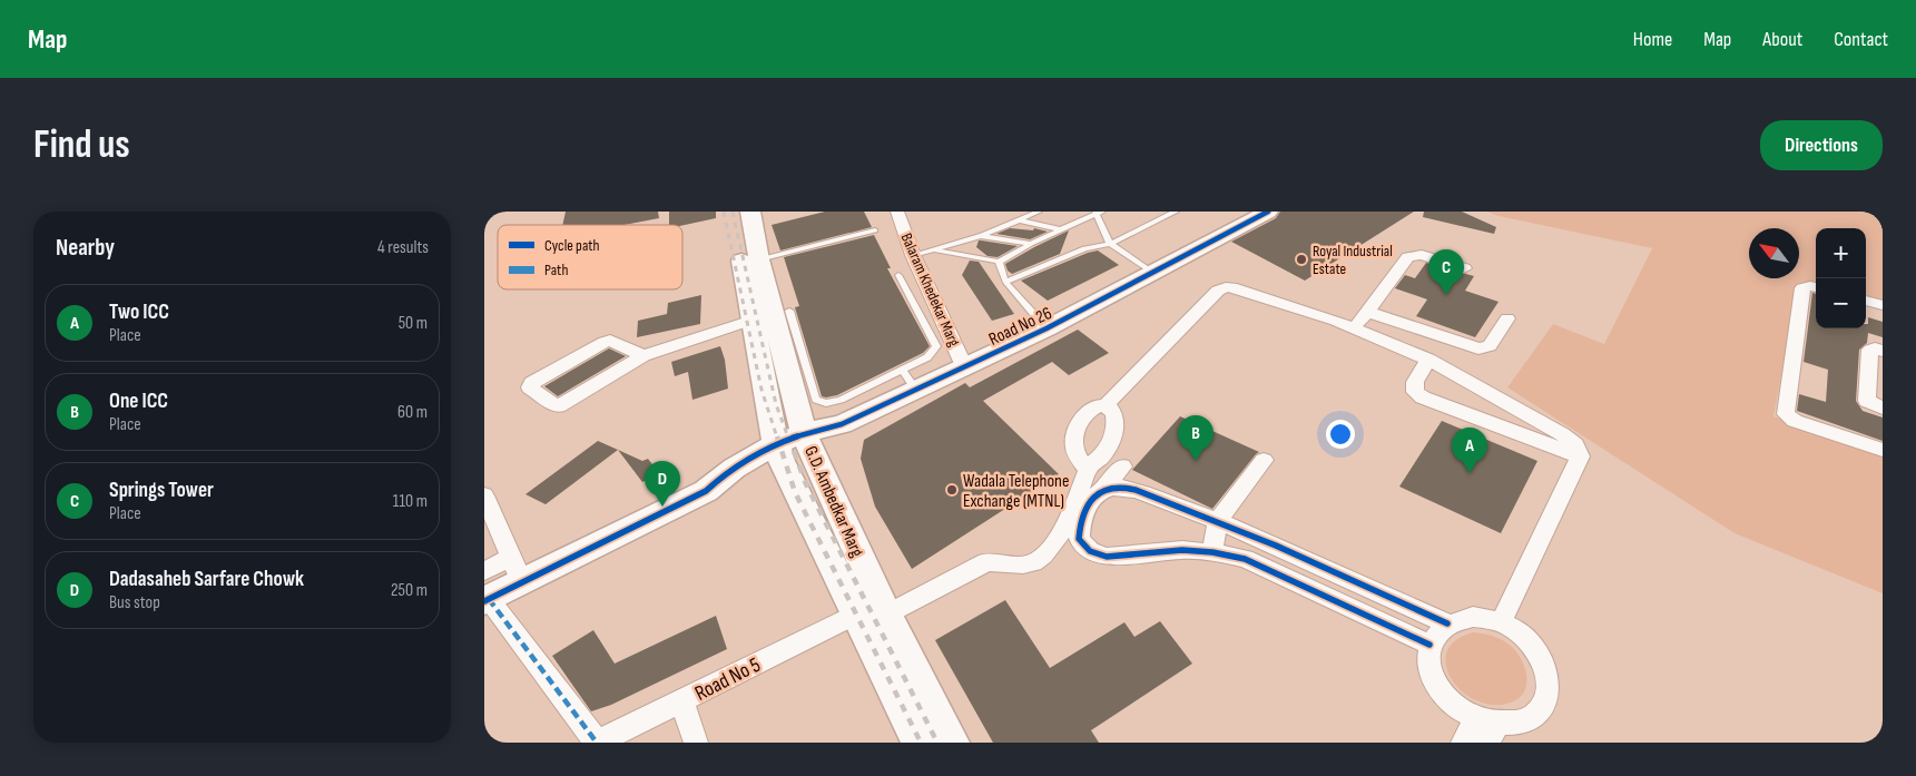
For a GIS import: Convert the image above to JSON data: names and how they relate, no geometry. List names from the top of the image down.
{
  "streets": {
    "main road": ["Road No 26", "G.D. Ambedkar Marg"],
    "street": ["Balaram Khedekar Marg", "Road No 5"]
  },
  "crossings": [
    ["Balaram Khedekar Marg", "Road No 26"],
    ["Road No 26", "G.D. Ambedkar Marg"],
    ["G.D. Ambedkar Marg", "Road No 5"]
  ],
  "places": ["Royal Industrial Estate", "Wadala Telephone Exchange (MTNL)"],
  "legend": ["Cycle path", "Path"],
  "north": "top left",
  "page": {
    "header": "Map",
    "nav": [
      "Home",
      "Map",
      "About",
      "Contact"
    ],
    "buttons": "Directions",
    "title": "Find us",
    "heading": ["Nearby", "4 results"],
    "map_buttons": ["+", "−"],
    "pins": [
      "C",
      "B",
      "A",
      "D"
    ],
    "list": [
      {
        "mark": "A",
        "name": "Two ICC",
        "note": "Place",
        "value": "50 m"
      },
      {
        "mark": "B",
        "name": "One ICC",
        "note": "Place",
        "value": "60 m"
      },
      {
        "mark": "C",
        "name": "Springs Tower",
        "note": "Place",
        "value": "110 m"
      },
      {
        "mark": "D",
        "name": "Dadasaheb Sarfare Chowk",
        "note": "Bus stop",
        "value": "250 m"
      }
    ]
  }
}
